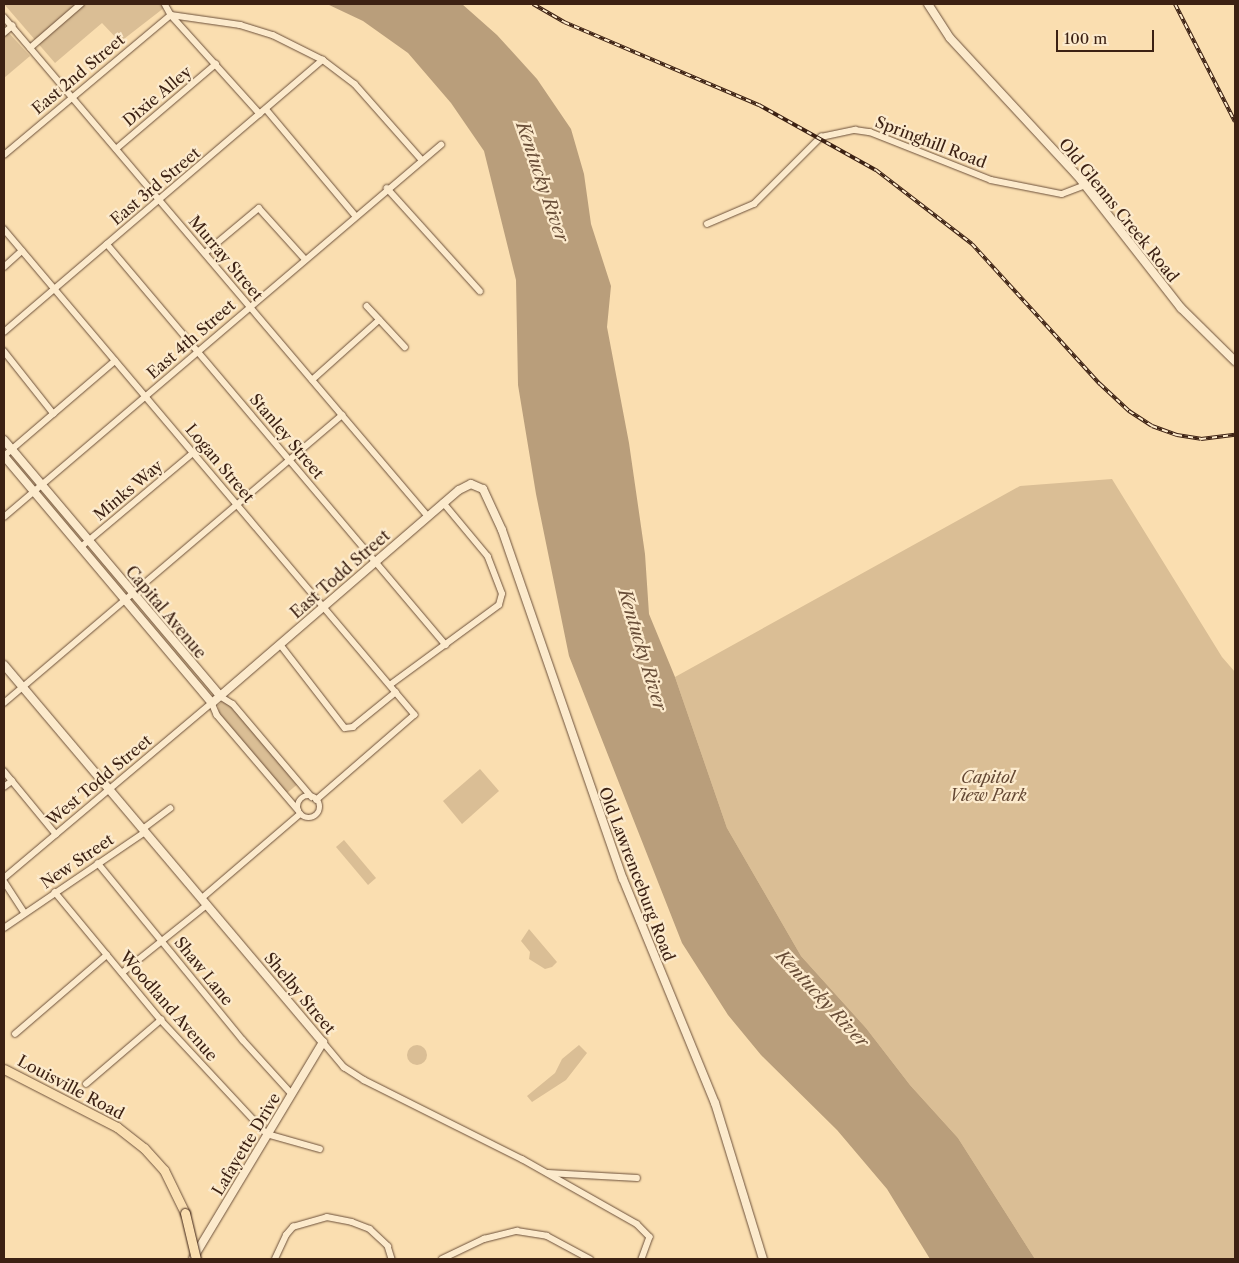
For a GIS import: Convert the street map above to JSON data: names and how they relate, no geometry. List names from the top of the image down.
{
  "streets": {
    "main road": [
      "Old Glenns Creek Road",
      "East Todd Street",
      "Capital Avenue",
      "Old Lawrenceburg Road",
      "Shelby Street",
      "Louisville Road",
      "Lafayette Drive"
    ],
    "street": [
      "East 2nd Street",
      "Dixie Alley",
      "Springhill Road",
      "East 3rd Street",
      "Murray Street",
      "East 4th Street",
      "Stanley Street",
      "Logan Street",
      "Minks Way",
      "West Todd Street",
      "New Street",
      "Shaw Lane",
      "Woodland Avenue"
    ]
  },
  "crossings": [
    ["East 2nd Street", "Murray Street"],
    ["Dixie Alley", "Murray Street"],
    ["Springhill Road", "Old Glenns Creek Road"],
    ["East 3rd Street", "Murray Street"],
    ["East 3rd Street", "Stanley Street"],
    ["East 3rd Street", "Logan Street"],
    ["Murray Street", "East 4th Street"],
    ["Murray Street", "East Todd Street"],
    ["East 4th Street", "Stanley Street"],
    ["East 4th Street", "Logan Street"],
    ["East 4th Street", "Capital Avenue"],
    ["Stanley Street", "East Todd Street"],
    ["Logan Street", "Minks Way"],
    ["Logan Street", "East Todd Street"],
    ["Logan Street", "Capital Avenue"],
    ["Minks Way", "Capital Avenue"],
    ["East Todd Street", "Capital Avenue"],
    ["East Todd Street", "West Todd Street"],
    ["East Todd Street", "Old Lawrenceburg Road"],
    ["Capital Avenue", "West Todd Street"],
    ["West Todd Street", "Shelby Street"],
    ["New Street", "Shaw Lane"],
    ["New Street", "Shelby Street"],
    ["New Street", "Woodland Avenue"],
    ["Shaw Lane", "Lafayette Drive"],
    ["Shelby Street", "Lafayette Drive"],
    ["Woodland Avenue", "Lafayette Drive"]
  ],
  "water": ["Kentucky River"],
  "parks": ["Capitol View Park"],
  "scale_bar": "100 m"
}
